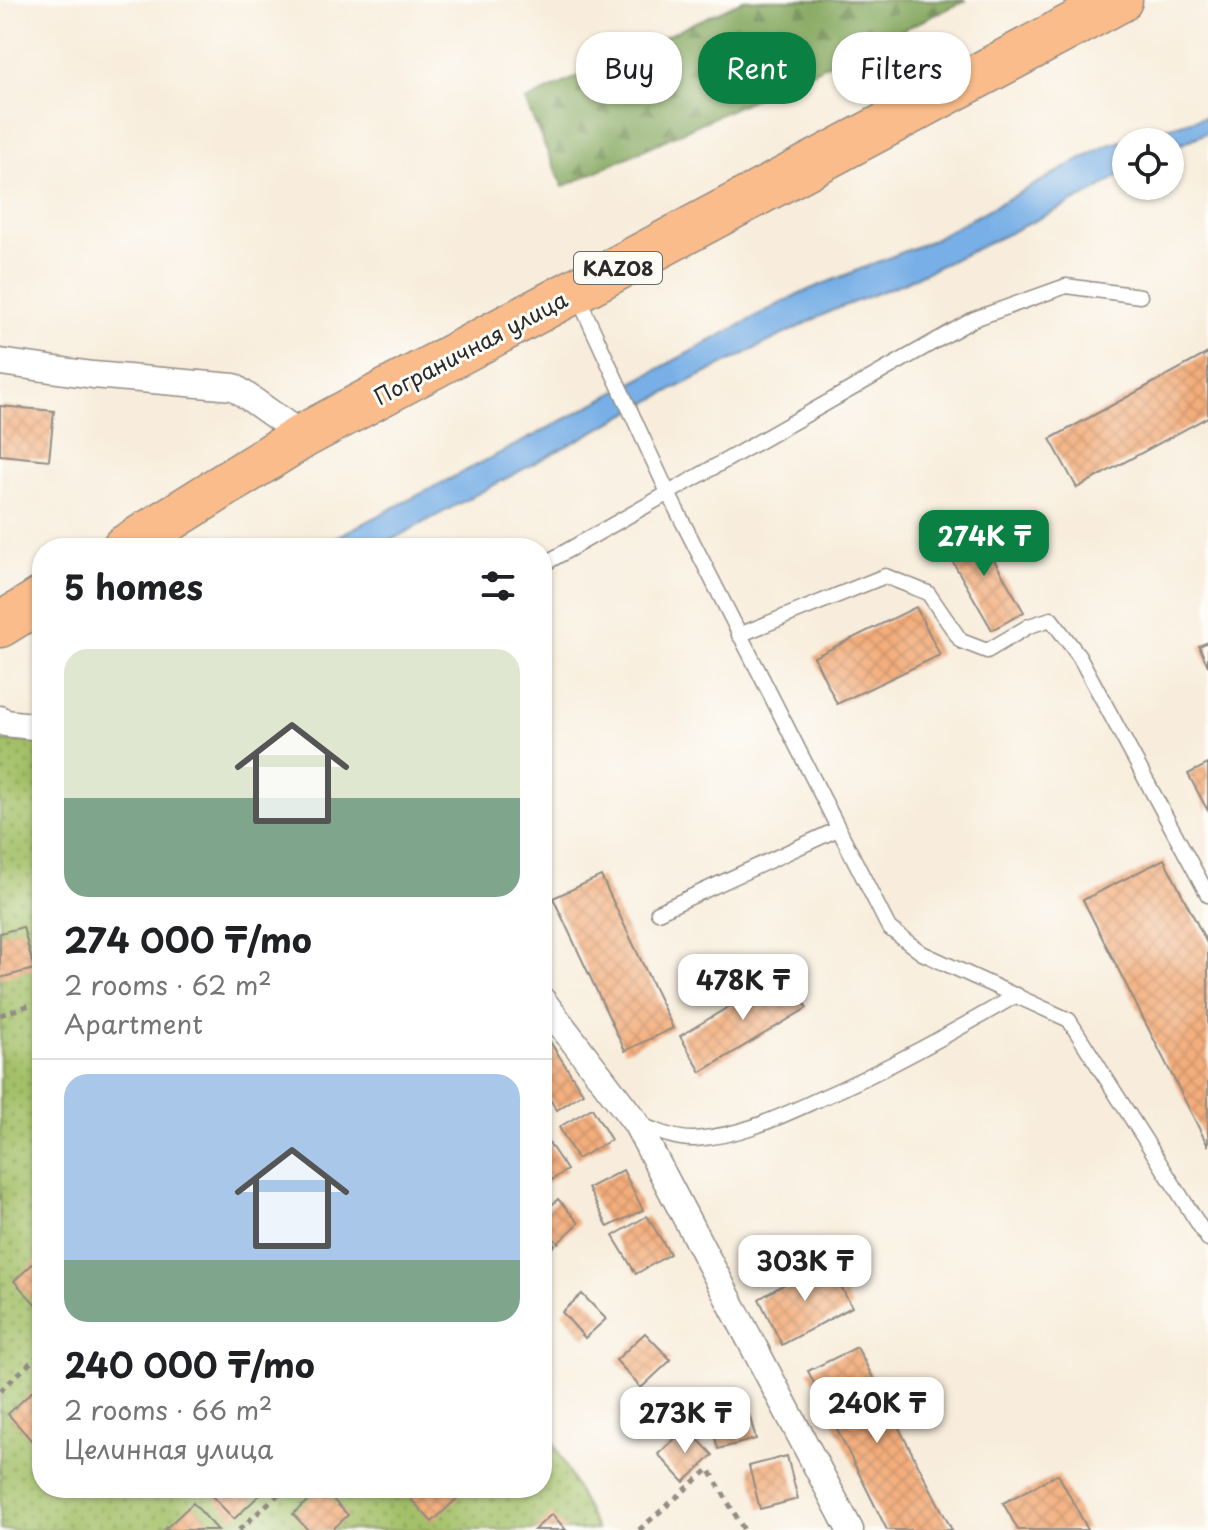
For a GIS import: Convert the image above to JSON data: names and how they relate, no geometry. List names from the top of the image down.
{
  "streets": {
    "highway": ["KAZ08", "Пограничная улица"]
  },
  "page": {
    "chip": ["Buy", "Rent", "Filters"],
    "price": [
      "274K ₸",
      "478K ₸",
      "303K ₸",
      "240K ₸",
      "273K ₸"
    ],
    "heading": "5 homes",
    "list": [
      {
        "name": "274 000 ₸/mo",
        "note": "2 rooms · 62 m² · Apartment"
      },
      {
        "name": "240 000 ₸/mo",
        "note": "2 rooms · 66 m² · Целинная улица"
      }
    ]
  }
}
